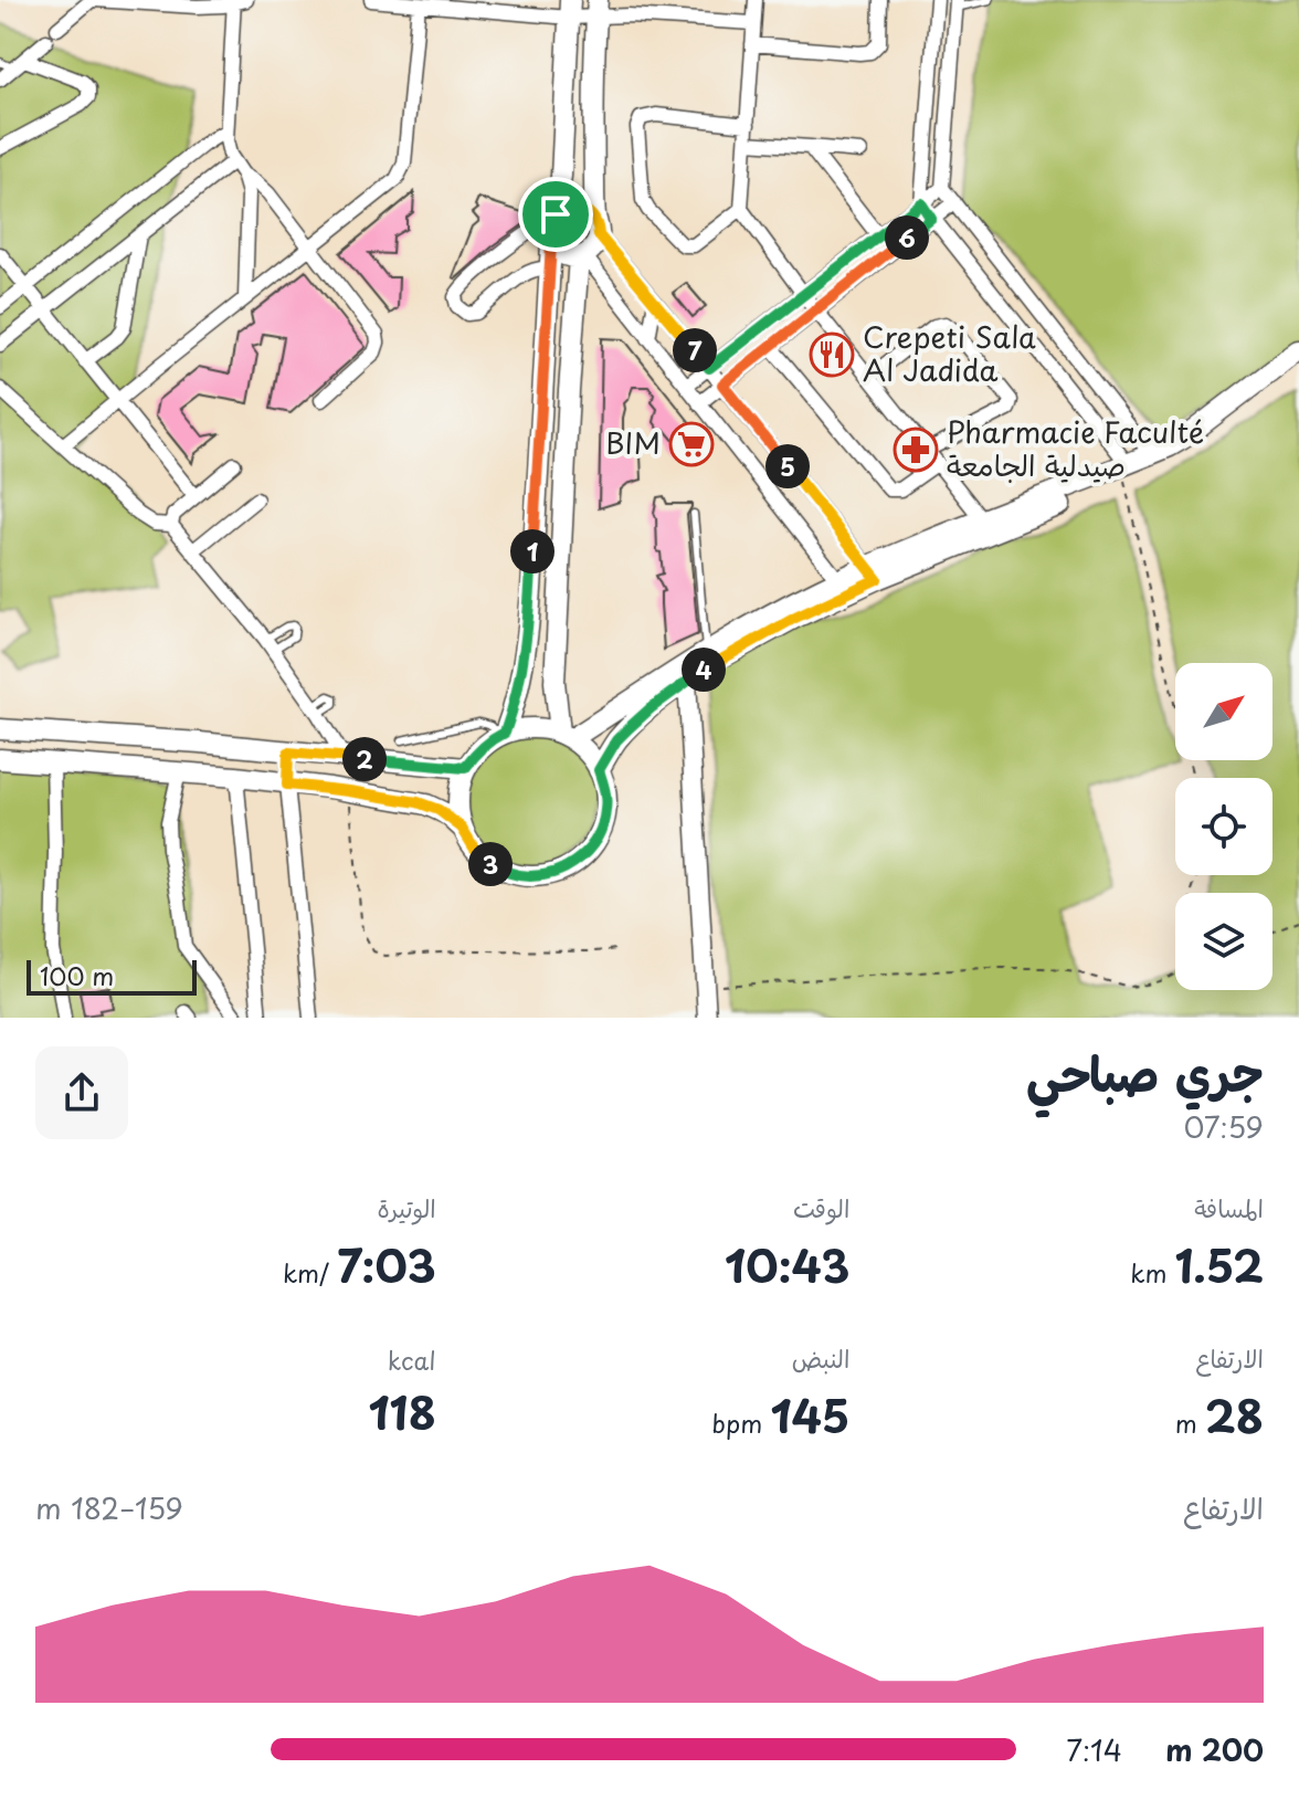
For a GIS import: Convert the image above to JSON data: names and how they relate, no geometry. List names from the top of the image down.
{
  "places": {
    "restaurant": ["Crepeti Sala Al Jadida"],
    "supermarket": ["BIM"],
    "pharmacy": ["Pharmacie Faculté صيدلية الجامعة"]
  },
  "scale_bar": "100 m",
  "north": "top right",
  "page": {
    "pins": [
      "6",
      "7",
      "5",
      "1",
      "4",
      "2",
      "3"
    ],
    "scale": "100 m",
    "heading": ["جري صباحي", "07:59"],
    "stats": [
      ["المسافة", "1.52 km"],
      ["الوقت", "10:43"],
      ["الوتيرة", "7:03 /km"],
      ["الارتفاع", "28 m"],
      ["النبض", "145 bpm"],
      ["kcal", "118"]
    ],
    "chart": ["الارتفاع", "159–182 m"],
    "list": [
      {
        "name": "200 m",
        "note": "7:14"
      }
    ]
  }
}
